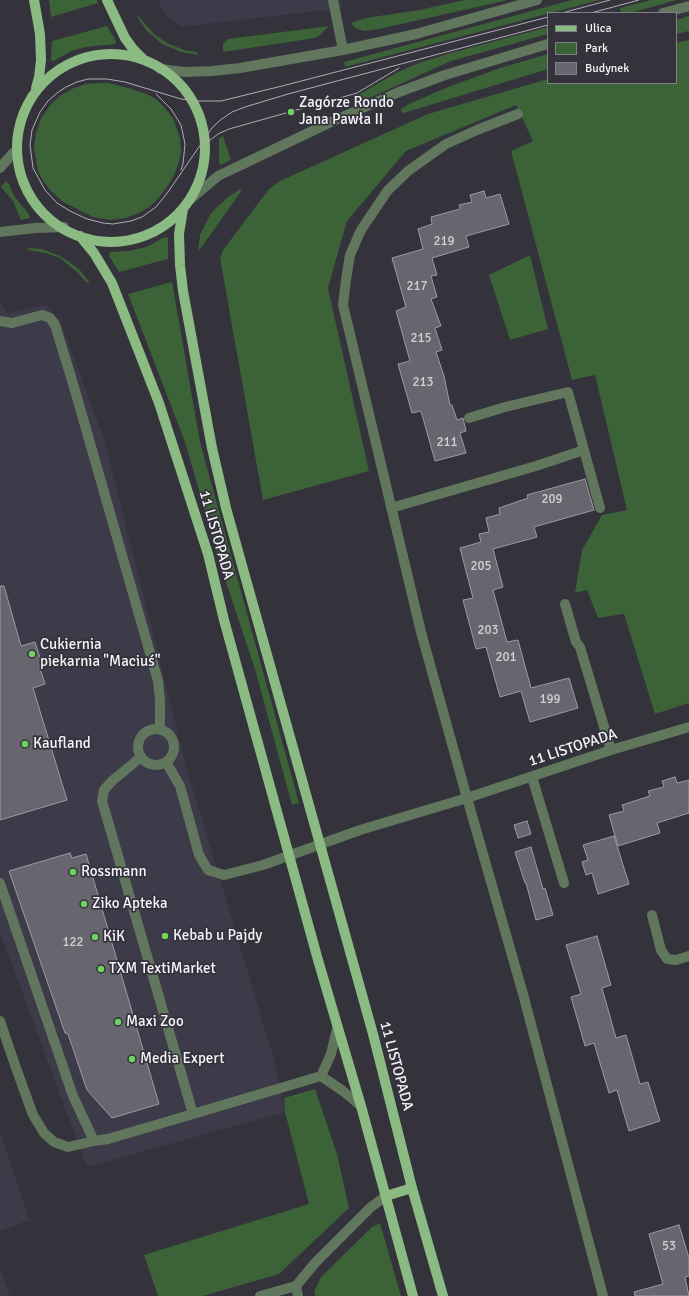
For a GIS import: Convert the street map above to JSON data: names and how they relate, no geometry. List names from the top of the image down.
{
  "streets": {
    "main road": ["11 LISTOPADA"]
  },
  "places": [
    "Zagórze Rondo Jana Pawła II",
    "Cukiernia piekarnia \"Maciuś\"",
    "Kaufland",
    "Rossmann",
    "Ziko Apteka",
    "Kebab u Pajdy",
    "KiK",
    "TXM TextiMarket",
    "Maxi Zoo",
    "Media Expert"
  ],
  "house_numbers": [
    "219",
    "217",
    "215",
    "213",
    "211",
    "209",
    "205",
    "203",
    "201",
    "199",
    "122",
    "53"
  ],
  "legend": ["Ulica", "Park", "Budynek"]
}
